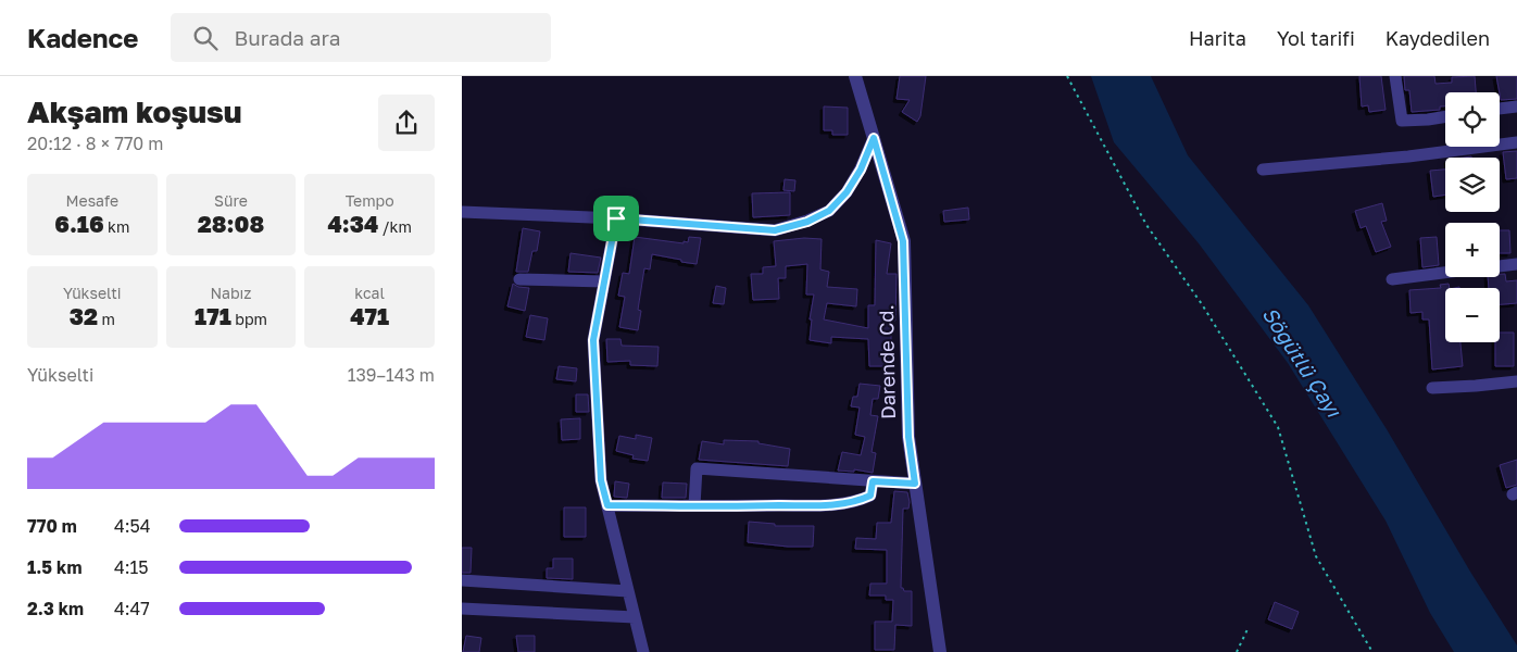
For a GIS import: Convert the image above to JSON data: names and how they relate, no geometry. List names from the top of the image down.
{
  "streets": {
    "street": ["Darende Cd."]
  },
  "water": ["Söğütlü Çayı"],
  "page": {
    "header": "Kadence",
    "search": "Burada ara",
    "nav": ["Harita", "Yol tarifi", "Kaydedilen"],
    "heading": ["Akşam koşusu", "20:12 · 8 × 770 m"],
    "map_buttons": ["+", "−"],
    "stats": [
      ["Mesafe", "6.16 km"],
      ["Süre", "28:08"],
      ["Tempo", "4:34 /km"],
      ["Yükselti", "32 m"],
      ["Nabız", "171 bpm"],
      ["kcal", "471"]
    ],
    "chart": ["Yükselti", "139–143 m"],
    "list": [
      {
        "name": "770 m",
        "note": "4:54"
      },
      {
        "name": "1.5 km",
        "note": "4:15"
      },
      {
        "name": "2.3 km",
        "note": "4:47"
      }
    ]
  }
}
